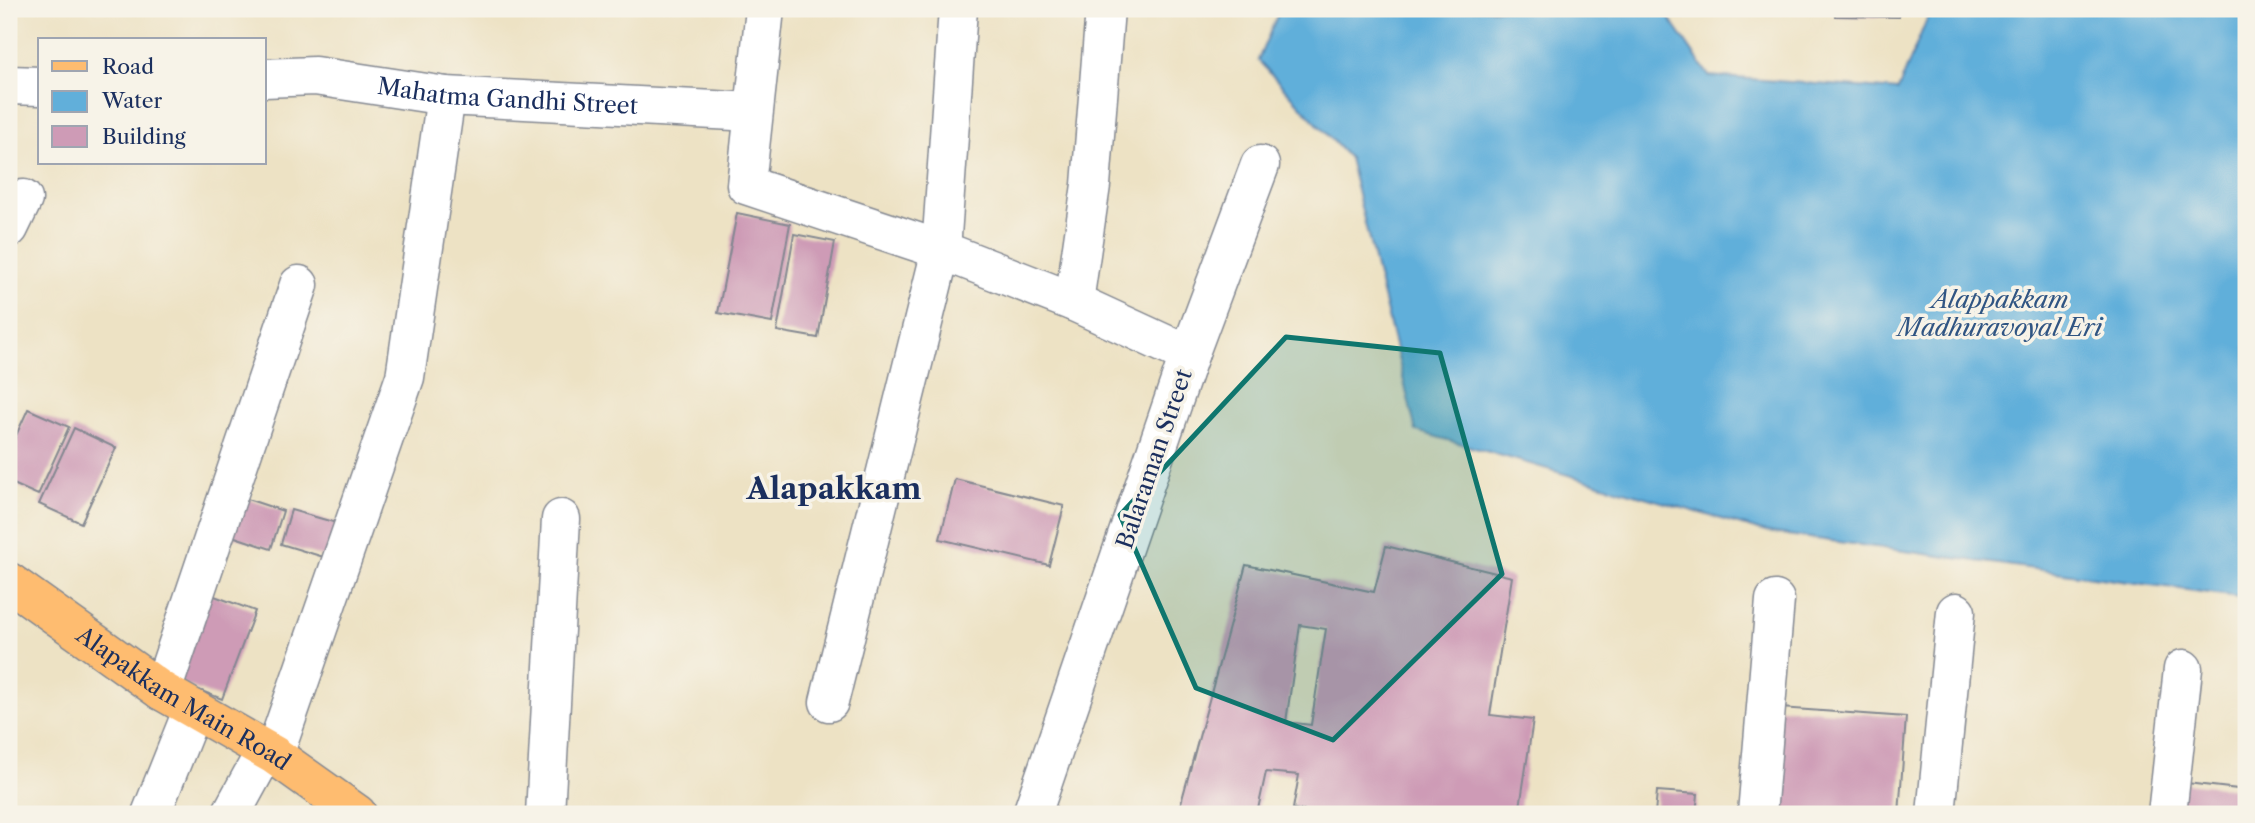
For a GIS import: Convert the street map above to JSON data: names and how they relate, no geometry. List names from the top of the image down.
{
  "streets": {
    "main road": ["Alapakkam Main Road"],
    "street": ["Mahatma Gandhi Street", "Balaraman Street"]
  },
  "crossings": [
    ["Mahatma Gandhi Street", "Balaraman Street"]
  ],
  "districts": ["Alapakkam"],
  "water": ["Alappakkam Madhuravoyal Eri"],
  "legend": ["Road", "Water", "Building"]
}
